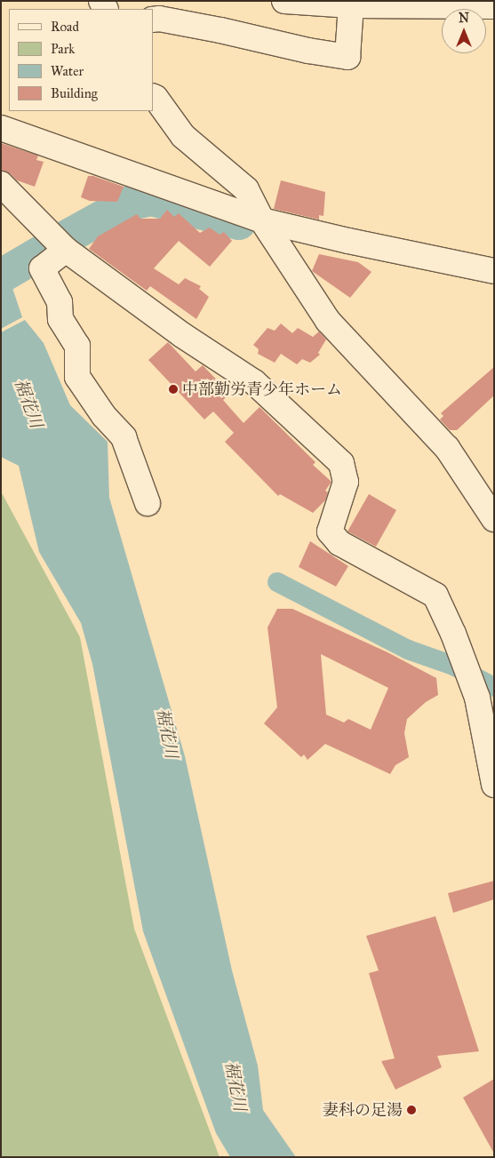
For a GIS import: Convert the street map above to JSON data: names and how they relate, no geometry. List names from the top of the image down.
{
  "water": ["裾花川"],
  "places": ["中部勤労青少年ホーム", "妻科の足湯"],
  "legend": [
    "Road",
    "Park",
    "Water",
    "Building"
  ],
  "north": "top"
}
